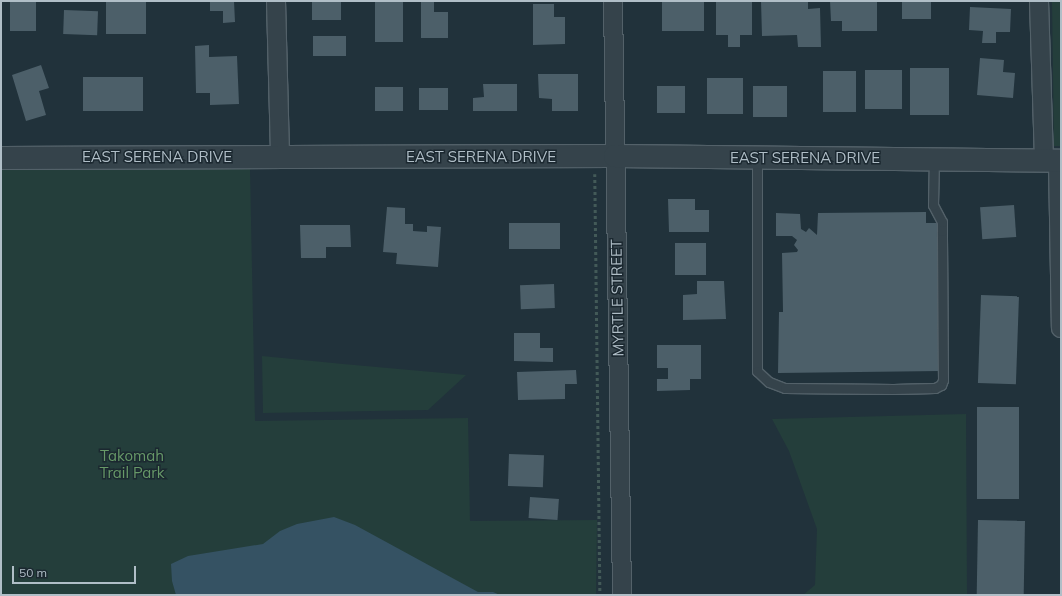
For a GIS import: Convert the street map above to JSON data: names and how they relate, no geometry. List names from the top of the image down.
{
  "streets": {
    "street": ["EAST SERENA DRIVE", "MYRTLE STREET"]
  },
  "crossings": [
    ["EAST SERENA DRIVE", "MYRTLE STREET"]
  ],
  "parks": ["Takomah Trail Park"],
  "scale_bar": "50 m"
}
